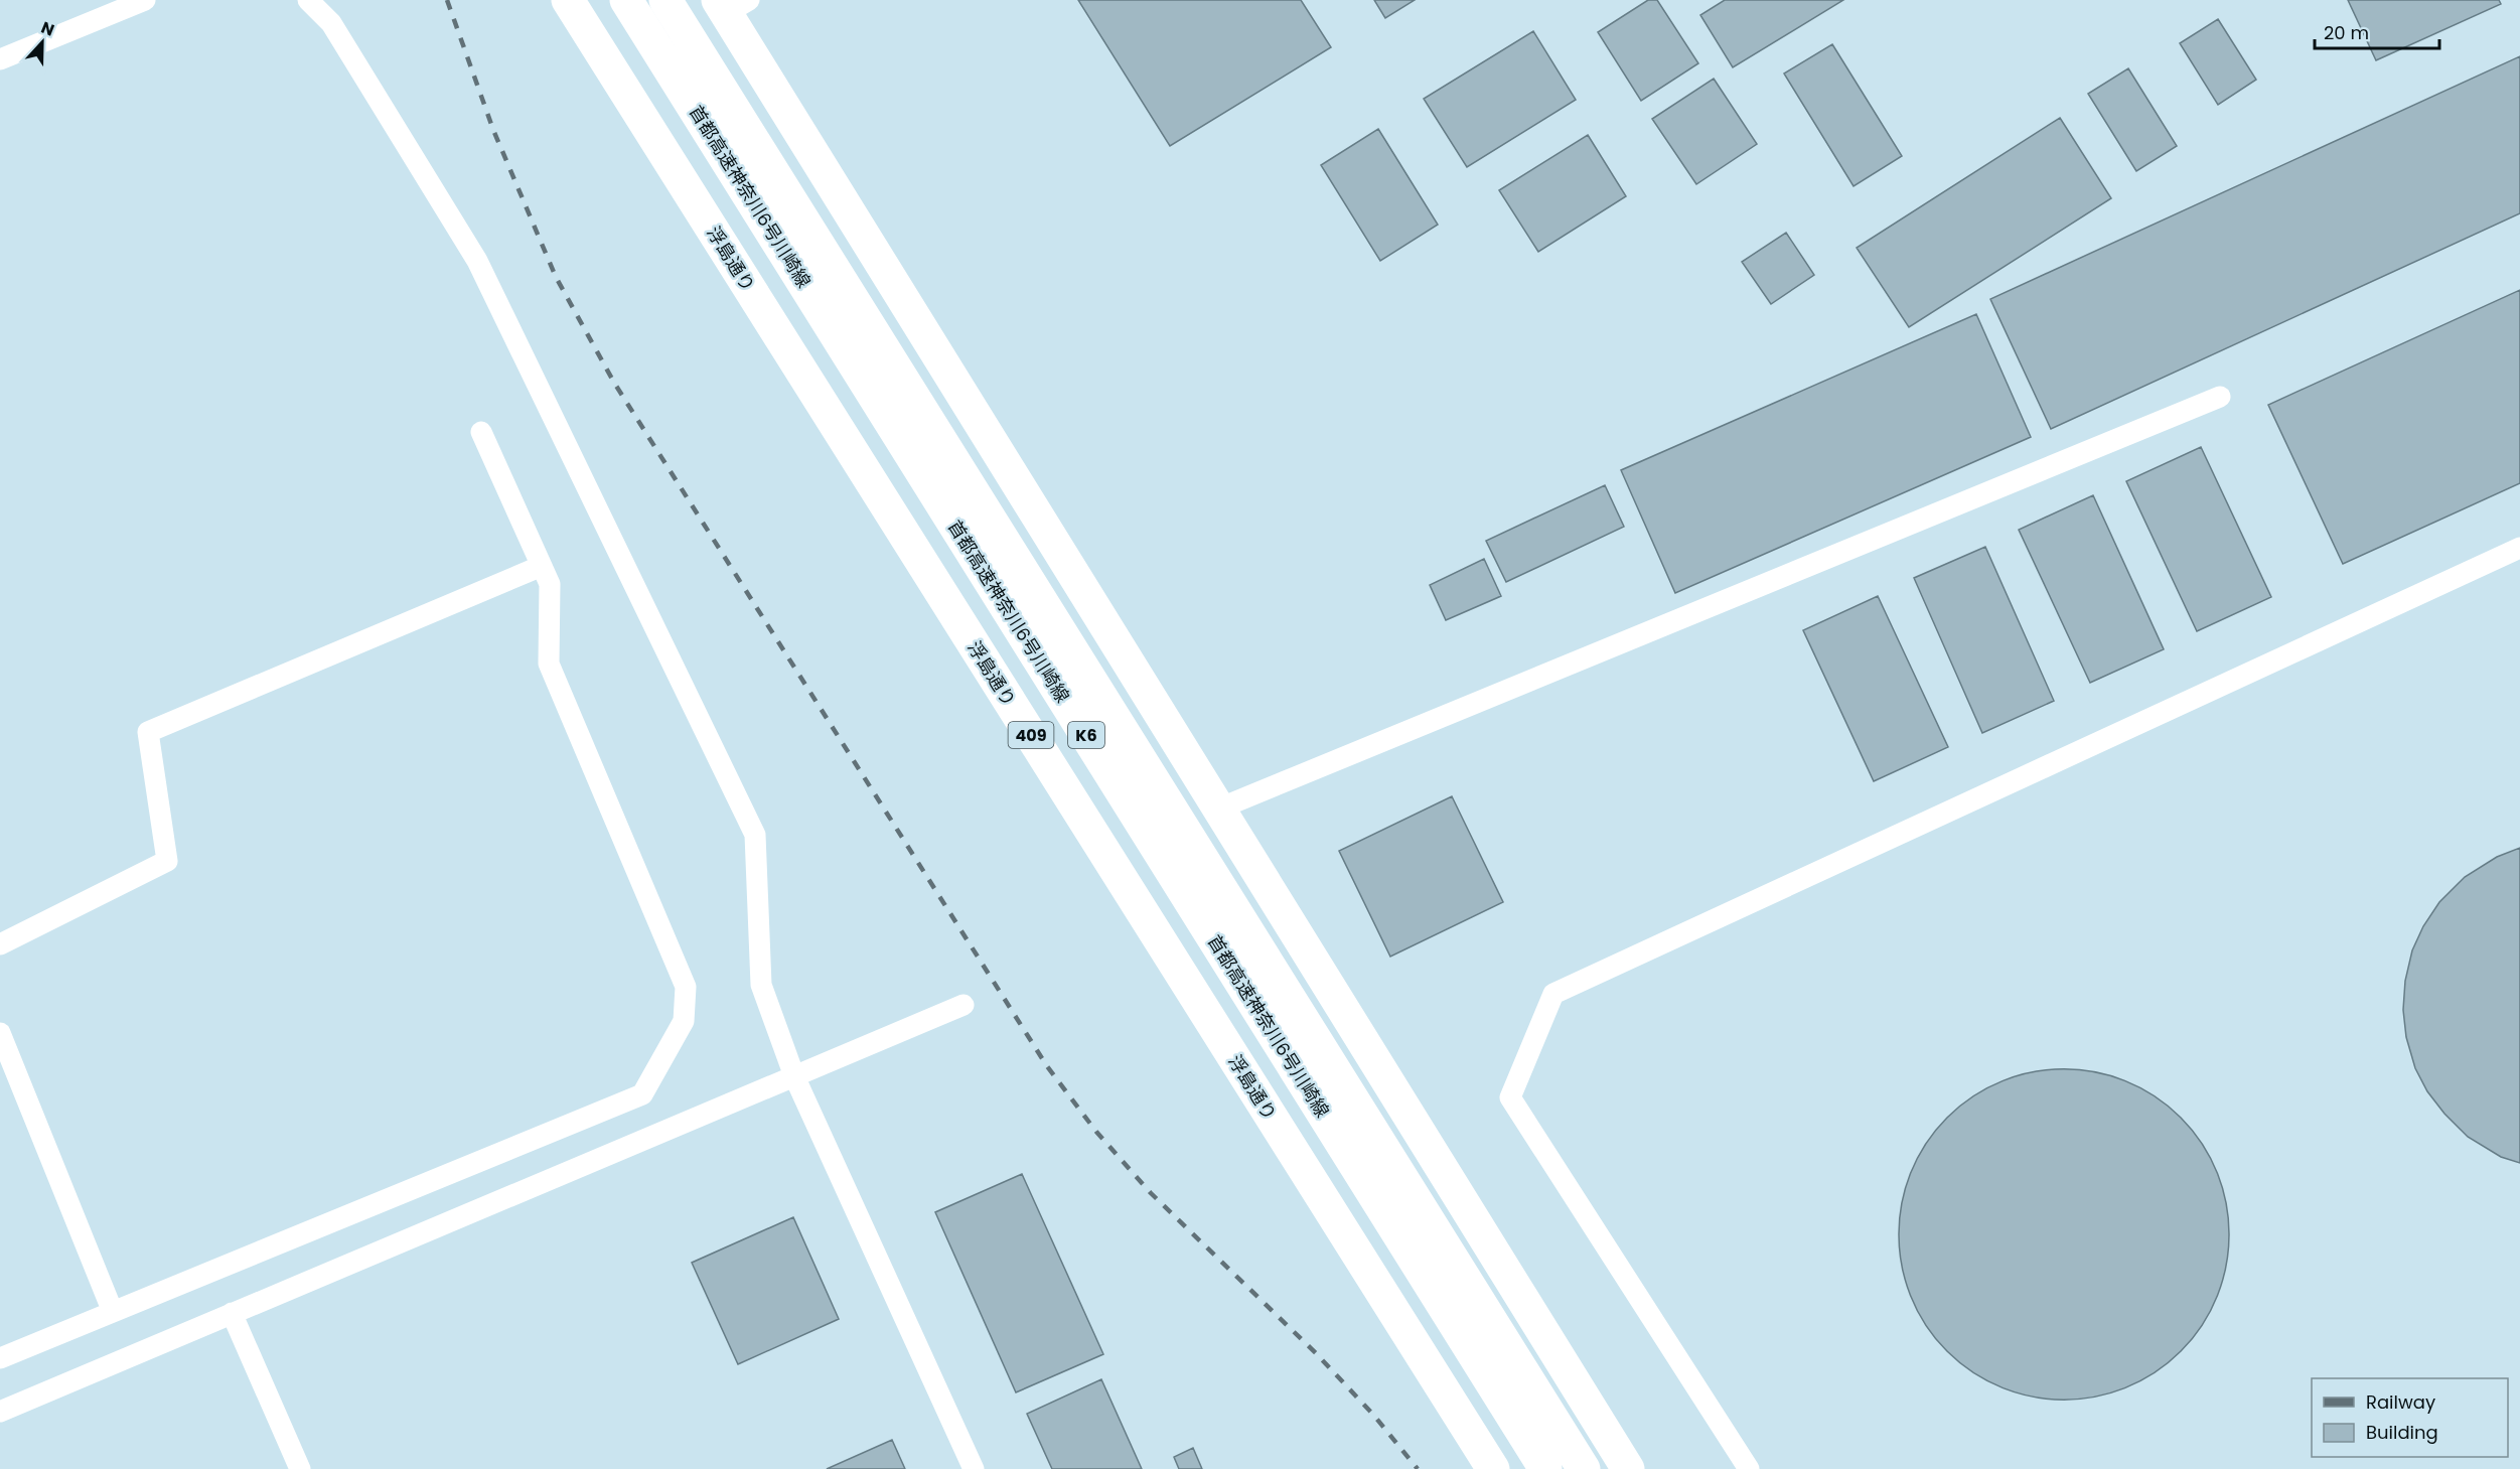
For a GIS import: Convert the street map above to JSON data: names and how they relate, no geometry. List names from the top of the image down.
{
  "streets": {
    "highway": [
      "首都高速神奈川6号川崎線",
      "浮島通り",
      "409",
      "K6"
    ]
  },
  "legend": ["Railway", "Building"],
  "scale_bar": "20 m",
  "north": "top"
}
